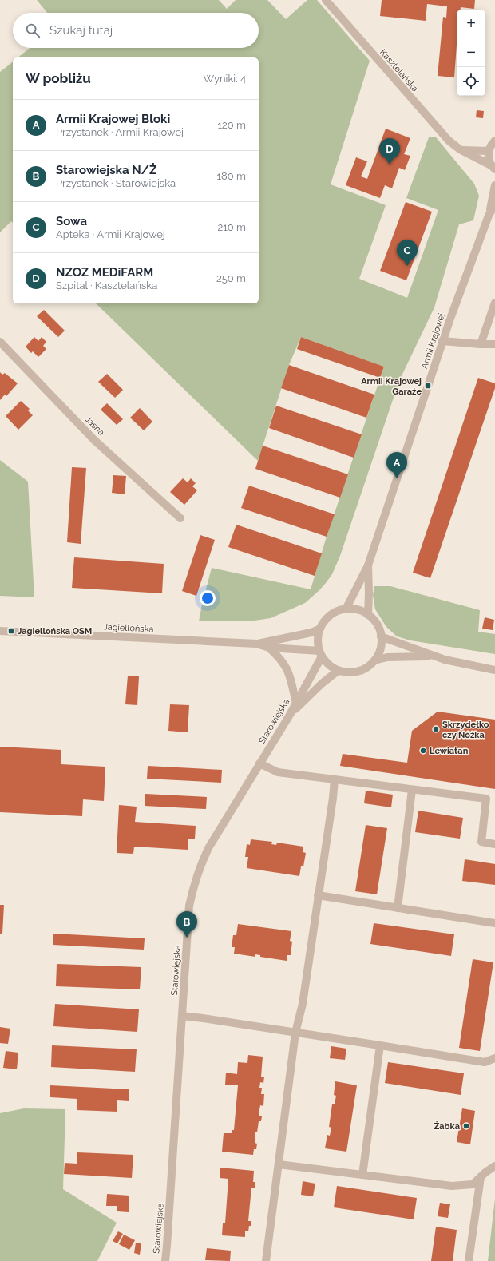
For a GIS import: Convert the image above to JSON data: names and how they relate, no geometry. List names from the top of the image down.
{
  "streets": {
    "street": [
      "Kasztelańska",
      "Armii Krajowej",
      "Jasna",
      "Jagiellońska",
      "Starowiejska"
    ]
  },
  "crossings": [
    ["Armii Krajowej", "Jagiellońska"],
    ["Armii Krajowej", "Starowiejska"],
    ["Jagiellońska", "Starowiejska"]
  ],
  "places": {
    "transit": ["Armii Krajowej Garaże", "Jagiellońska OSM"],
    "other": ["Skrzydełko czy Nóżka", "Lewiatan", "Żabka"]
  },
  "page": {
    "map_buttons": ["+", "−"],
    "search": "Szukaj tutaj",
    "heading": ["W pobliżu", "Wyniki: 4"],
    "list": [
      {
        "mark": "A",
        "name": "Armii Krajowej Bloki",
        "note": "Przystanek · Armii Krajowej",
        "value": "120 m"
      },
      {
        "mark": "B",
        "name": "Starowiejska N/Ż",
        "note": "Przystanek · Starowiejska",
        "value": "180 m"
      },
      {
        "mark": "C",
        "name": "Sowa",
        "note": "Apteka · Armii Krajowej",
        "value": "210 m"
      },
      {
        "mark": "D",
        "name": "NZOZ MEDiFARM",
        "note": "Szpital · Kasztelańska",
        "value": "250 m"
      }
    ],
    "pins": [
      "D",
      "C",
      "A",
      "B"
    ]
  }
}
